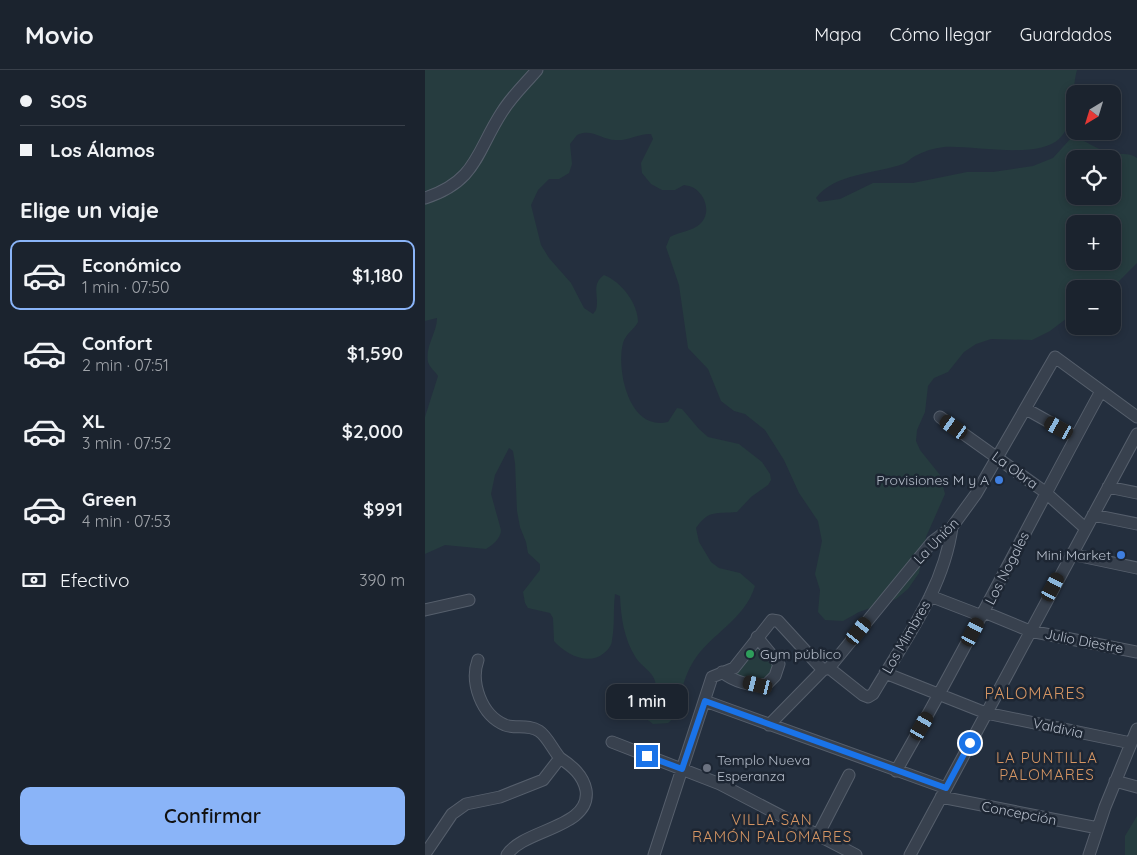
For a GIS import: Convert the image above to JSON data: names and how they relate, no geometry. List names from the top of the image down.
{
  "streets": {
    "street": [
      "La Obra",
      "La Unión",
      "Los Nogales",
      "Los Mimbres",
      "Julio Diestre",
      "Valdivia",
      "Concepción"
    ]
  },
  "crossings": [
    ["La Obra", "La Unión"],
    ["La Obra", "Los Nogales"],
    ["La Unión", "Los Nogales"],
    ["La Unión", "Los Mimbres"],
    ["La Unión", "Concepción"],
    ["Los Nogales", "Julio Diestre"],
    ["Los Nogales", "Valdivia"],
    ["Los Nogales", "Concepción"],
    ["Los Mimbres", "Julio Diestre"],
    ["Los Mimbres", "Valdivia"]
  ],
  "districts": ["PALOMARES", "LA PUNTILLA PALOMARES", "VILLA SAN RAMÓN PALOMARES"],
  "places": [
    "Provisiones M y A",
    "Mini Market",
    "Gym público",
    "Templo Nueva Esperanza"
  ],
  "north": "bottom left",
  "page": {
    "header": "Movio",
    "nav": ["Mapa", "Cómo llegar", "Guardados"],
    "banner": ["SOS", "Los Álamos"],
    "map_buttons": ["+", "−"],
    "heading": "Elige un viaje",
    "list": [
      {
        "name": "Económico",
        "note": "1 min · 07:50",
        "value": "$1,180"
      },
      {
        "name": "Confort",
        "note": "2 min · 07:51",
        "value": "$1,590"
      },
      {
        "name": "XL",
        "note": "3 min · 07:52",
        "value": "$2,000"
      },
      {
        "name": "Green",
        "note": "4 min · 07:53",
        "value": "$991"
      }
    ],
    "pay": ["Efectivo", "390 m"],
    "bubble": "1 min",
    "buttons": "Confirmar"
  }
}
